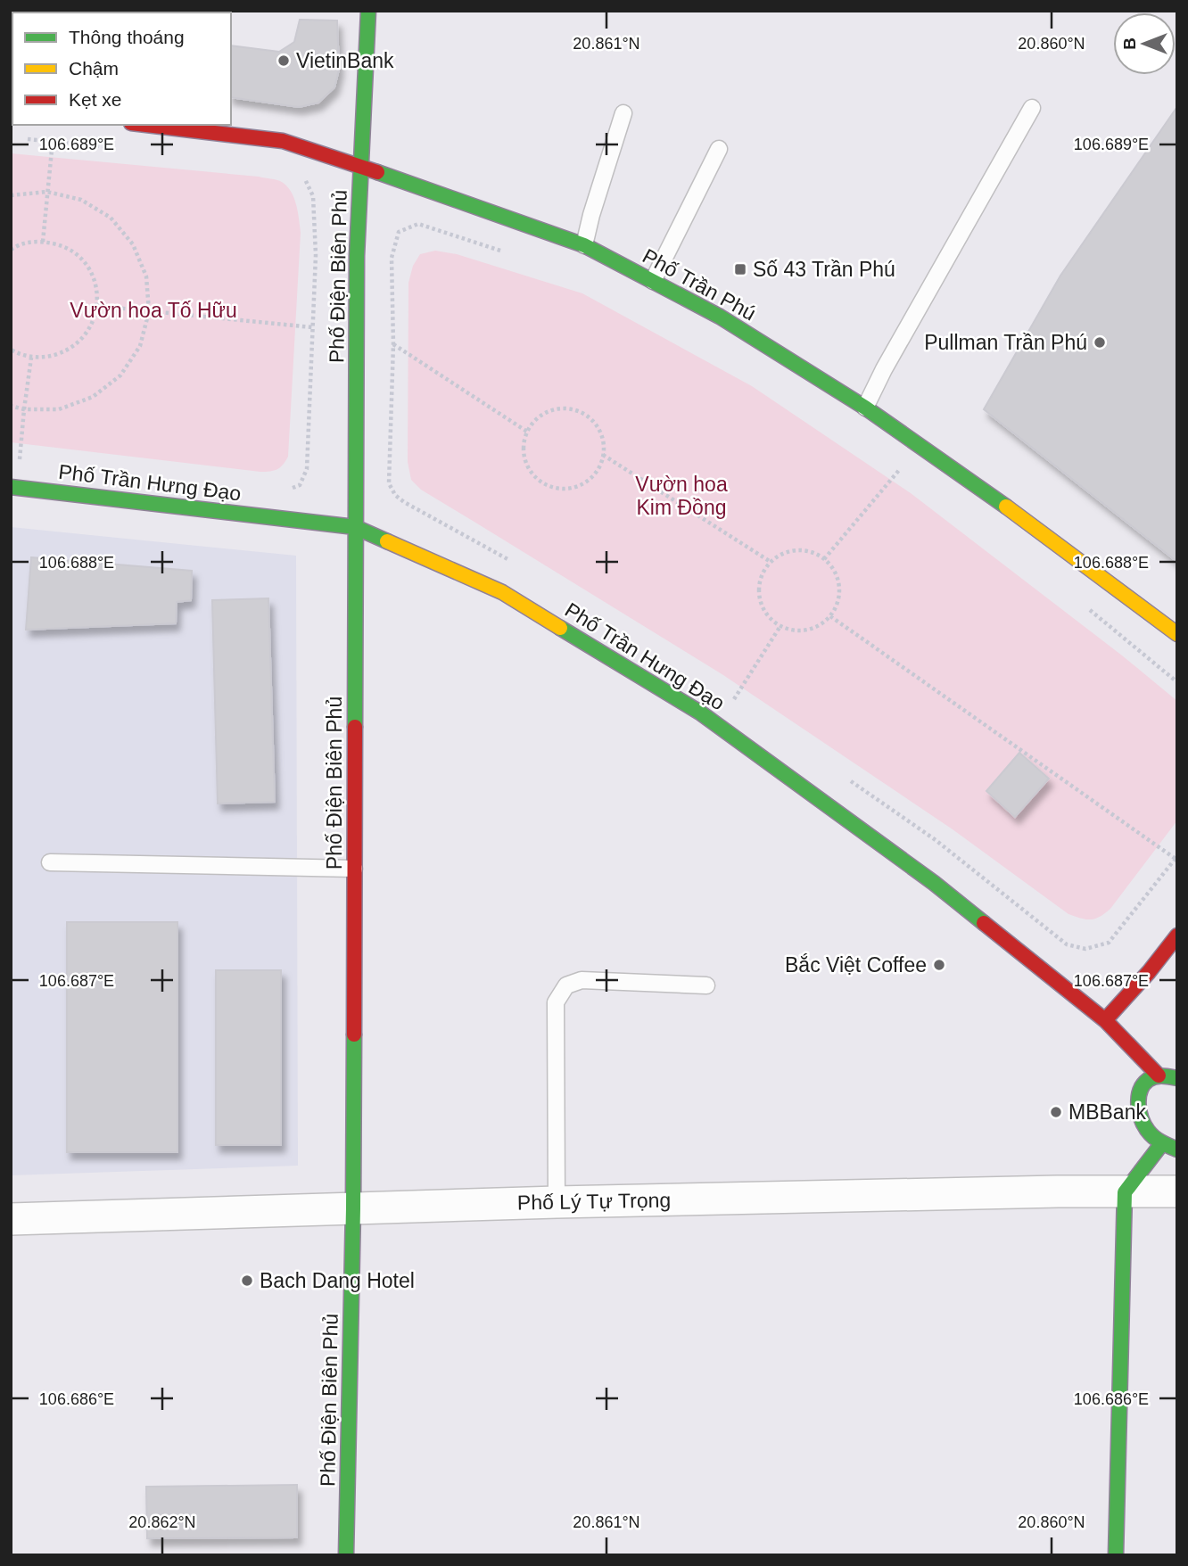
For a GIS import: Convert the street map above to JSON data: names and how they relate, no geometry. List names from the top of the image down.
{
  "streets": {
    "main road": ["Phố Điện Biên Phủ", "Phố Trần Phú", "Phố Trần Hưng Đạo"],
    "street": ["Phố Lý Tự Trọng"]
  },
  "crossings": [
    ["Phố Điện Biên Phủ", "Phố Trần Phú"],
    ["Phố Điện Biên Phủ", "Phố Trần Hưng Đạo"],
    ["Phố Điện Biên Phủ", "Phố Lý Tự Trọng"]
  ],
  "parks": ["Vườn hoa Tố Hữu", "Vườn hoa Kim Đồng"],
  "places": {
    "other": [
      "VietinBank",
      "Pullman Trần Phú",
      "Bắc Việt Coffee",
      "MBBank",
      "Bach Dang Hotel"
    ],
    "transit": ["Số 43 Trần Phú"]
  },
  "legend": ["Thông thoáng", "Chậm", "Kẹt xe"],
  "north": "left",
  "coordinates": [
    "20.861°N",
    "20.860°N",
    "106.689°E",
    "106.688°E",
    "106.687°E",
    "106.686°E",
    "20.862°N"
  ]
}
